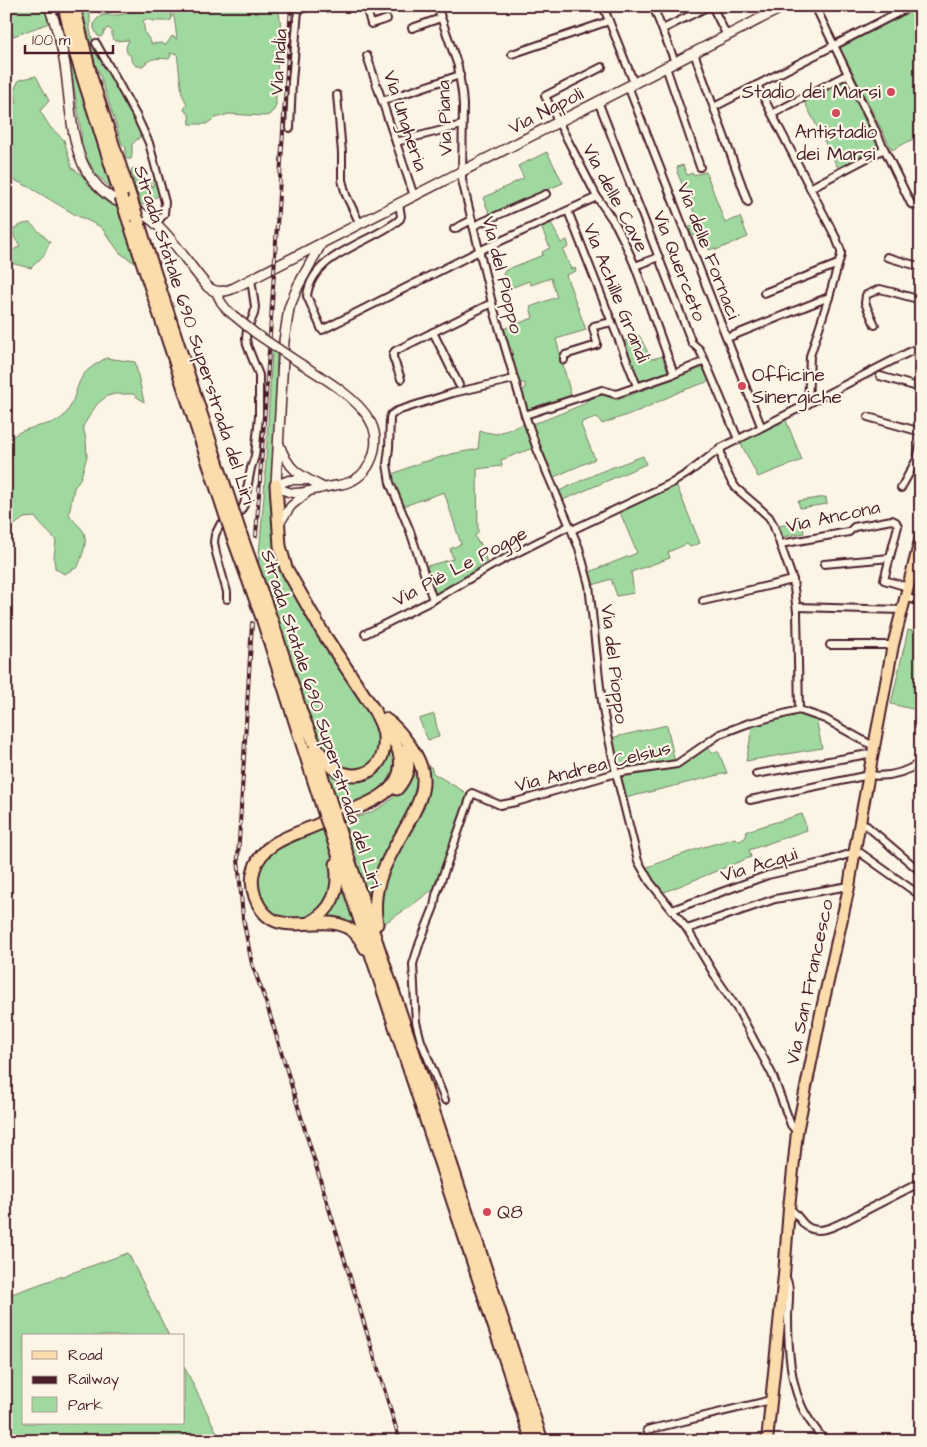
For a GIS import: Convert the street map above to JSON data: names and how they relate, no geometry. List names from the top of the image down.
{
  "streets": {
    "highway": ["Strada Statale 690 Superstrada del Liri"],
    "main road": ["Via Napoli", "Via San Francesco"],
    "street": [
      "Via India",
      "Via Piana",
      "Via Ungheria",
      "Via delle Cave",
      "Via delle Fornaci",
      "Via Querceto",
      "Via del Pioppo",
      "Via Achille Grandi",
      "Via Ancona",
      "Via Piè Le Pogge",
      "Via Andrea Celsius",
      "Via Acqui"
    ]
  },
  "crossings": [
    ["Via Napoli", "Via Piana"],
    ["Via Napoli", "Via Ungheria"],
    ["Via Napoli", "Via delle Cave"],
    ["Via Napoli", "Via delle Fornaci"],
    ["Via Napoli", "Via Querceto"],
    ["Via Napoli", "Via del Pioppo"],
    ["Via Piana", "Via del Pioppo"],
    ["Via delle Fornaci", "Via Piè Le Pogge"],
    ["Via Querceto", "Via Piè Le Pogge"],
    ["Via del Pioppo", "Via Piè Le Pogge"],
    ["Via del Pioppo", "Via Andrea Celsius"],
    ["Via del Pioppo", "Via Acqui"],
    ["Via del Pioppo", "Via San Francesco"],
    ["Via Ancona", "Via San Francesco"],
    ["Via Acqui", "Via San Francesco"]
  ],
  "places": [
    "Stadio dei Marsi",
    "Antistadio dei Marsi",
    "Officine Sinergiche",
    "Q8"
  ],
  "legend": ["Road", "Railway", "Park"],
  "scale_bar": "100 m"
}
